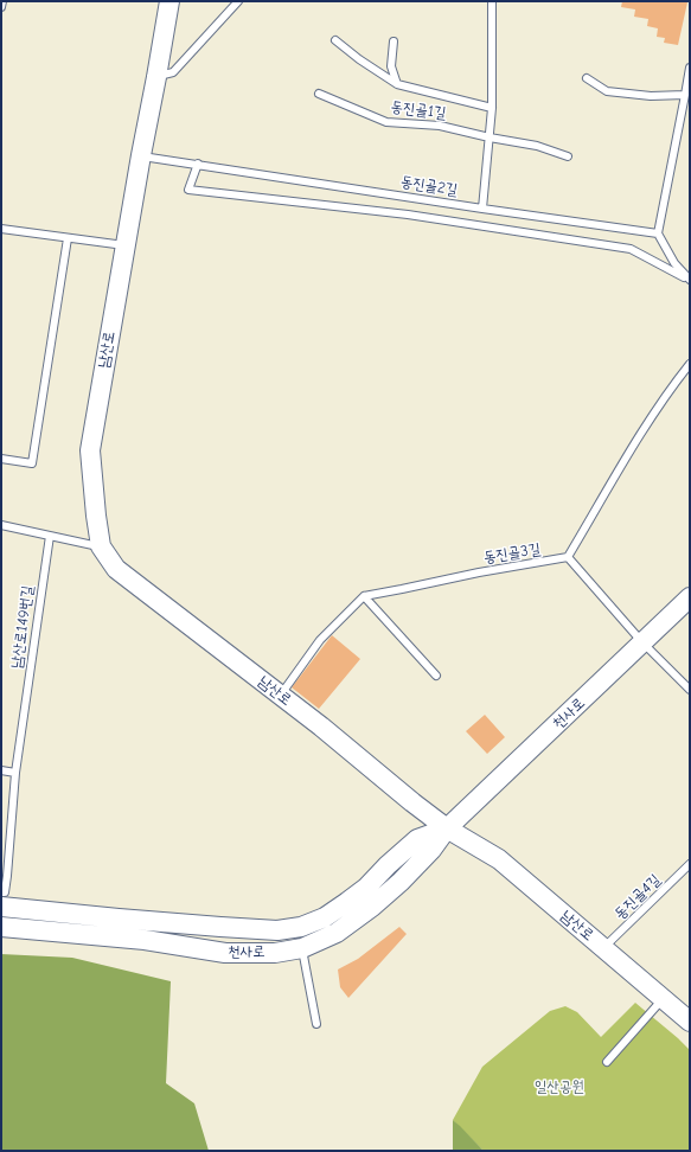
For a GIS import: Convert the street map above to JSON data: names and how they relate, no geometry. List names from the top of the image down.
{
  "streets": {
    "street": ["남산로", "천사로"],
    "lane": [
      "동진골1길",
      "동진골2길",
      "동진골3길",
      "남산로149번길",
      "동진골4길"
    ]
  },
  "crossings": [
    ["동진골2길", "남산로"],
    ["남산로", "천사로"],
    ["남산로", "동진골4길"],
    ["남산로149번길", "천사로"]
  ],
  "parks": ["일산공원"]
}
